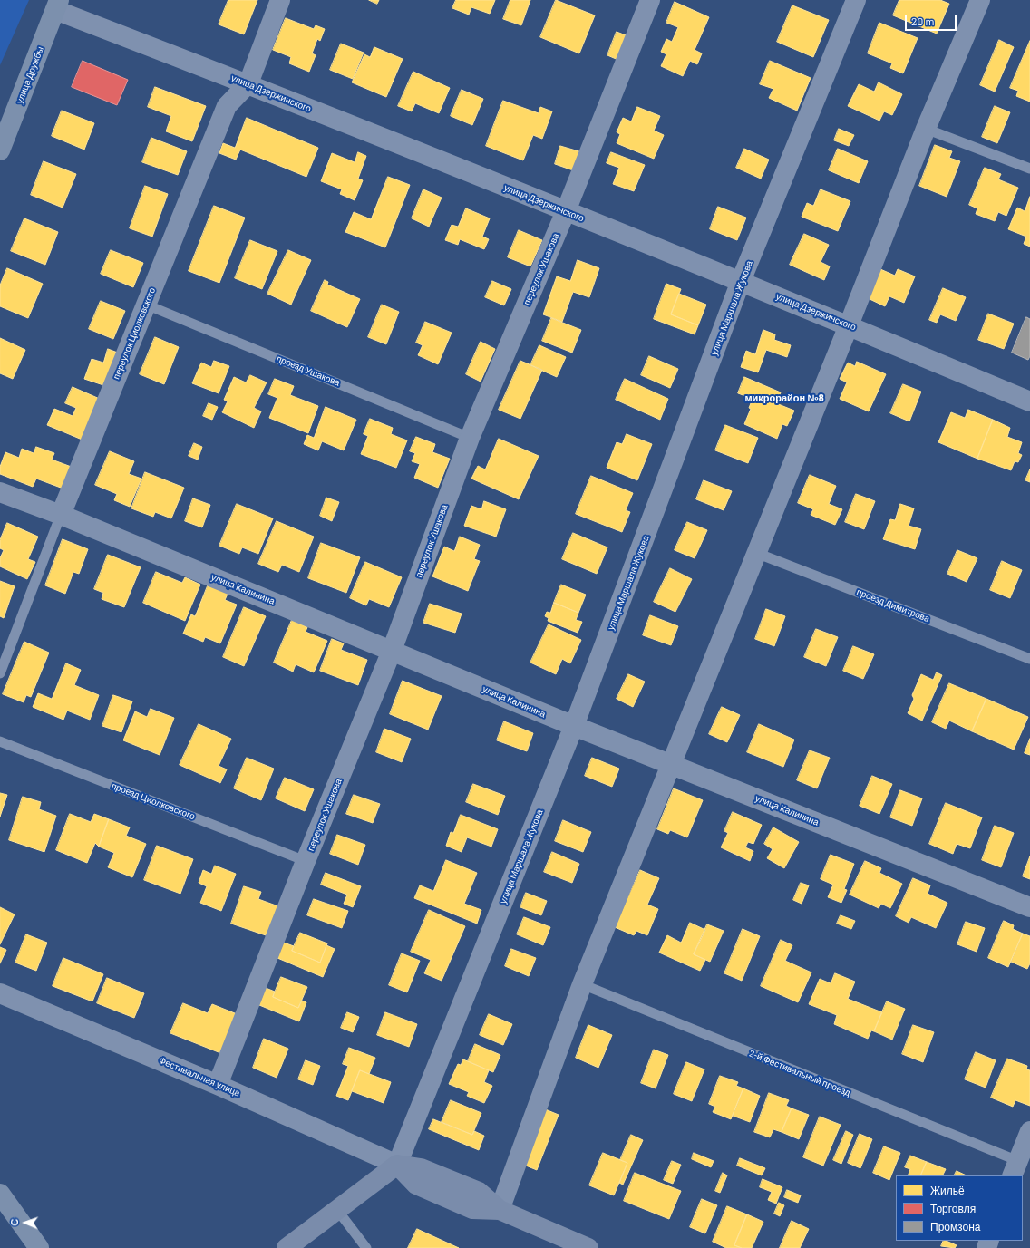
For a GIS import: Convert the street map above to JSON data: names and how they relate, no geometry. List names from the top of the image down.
{
  "streets": {
    "main road": ["улица Дружбы"],
    "street": [
      "улица Дзержинского",
      "переулок Ушакова",
      "улица Маршала Жукова",
      "переулок Циолковского",
      "улица Калинина",
      "Фестивальная улица"
    ],
    "lane": [
      "проезд Ушакова",
      "проезд Димитрова",
      "проезд Циолковского",
      "2-й Фестивальный проезд"
    ]
  },
  "crossings": [
    ["улица Дружбы", "улица Дзержинского"],
    ["улица Дзержинского", "переулок Ушакова"],
    ["улица Дзержинского", "улица Маршала Жукова"],
    ["улица Дзержинского", "переулок Циолковского"],
    ["переулок Ушакова", "проезд Ушакова"],
    ["переулок Ушакова", "улица Калинина"],
    ["переулок Ушакова", "проезд Циолковского"],
    ["переулок Ушакова", "Фестивальная улица"],
    ["улица Маршала Жукова", "улица Калинина"],
    ["улица Маршала Жукова", "Фестивальная улица"],
    ["переулок Циолковского", "проезд Ушакова"],
    ["переулок Циолковского", "улица Калинина"]
  ],
  "districts": ["микрорайон №8"],
  "legend": ["Жильё", "Торговля", "Промзона"],
  "scale_bar": "20 m",
  "north": "left"
}
